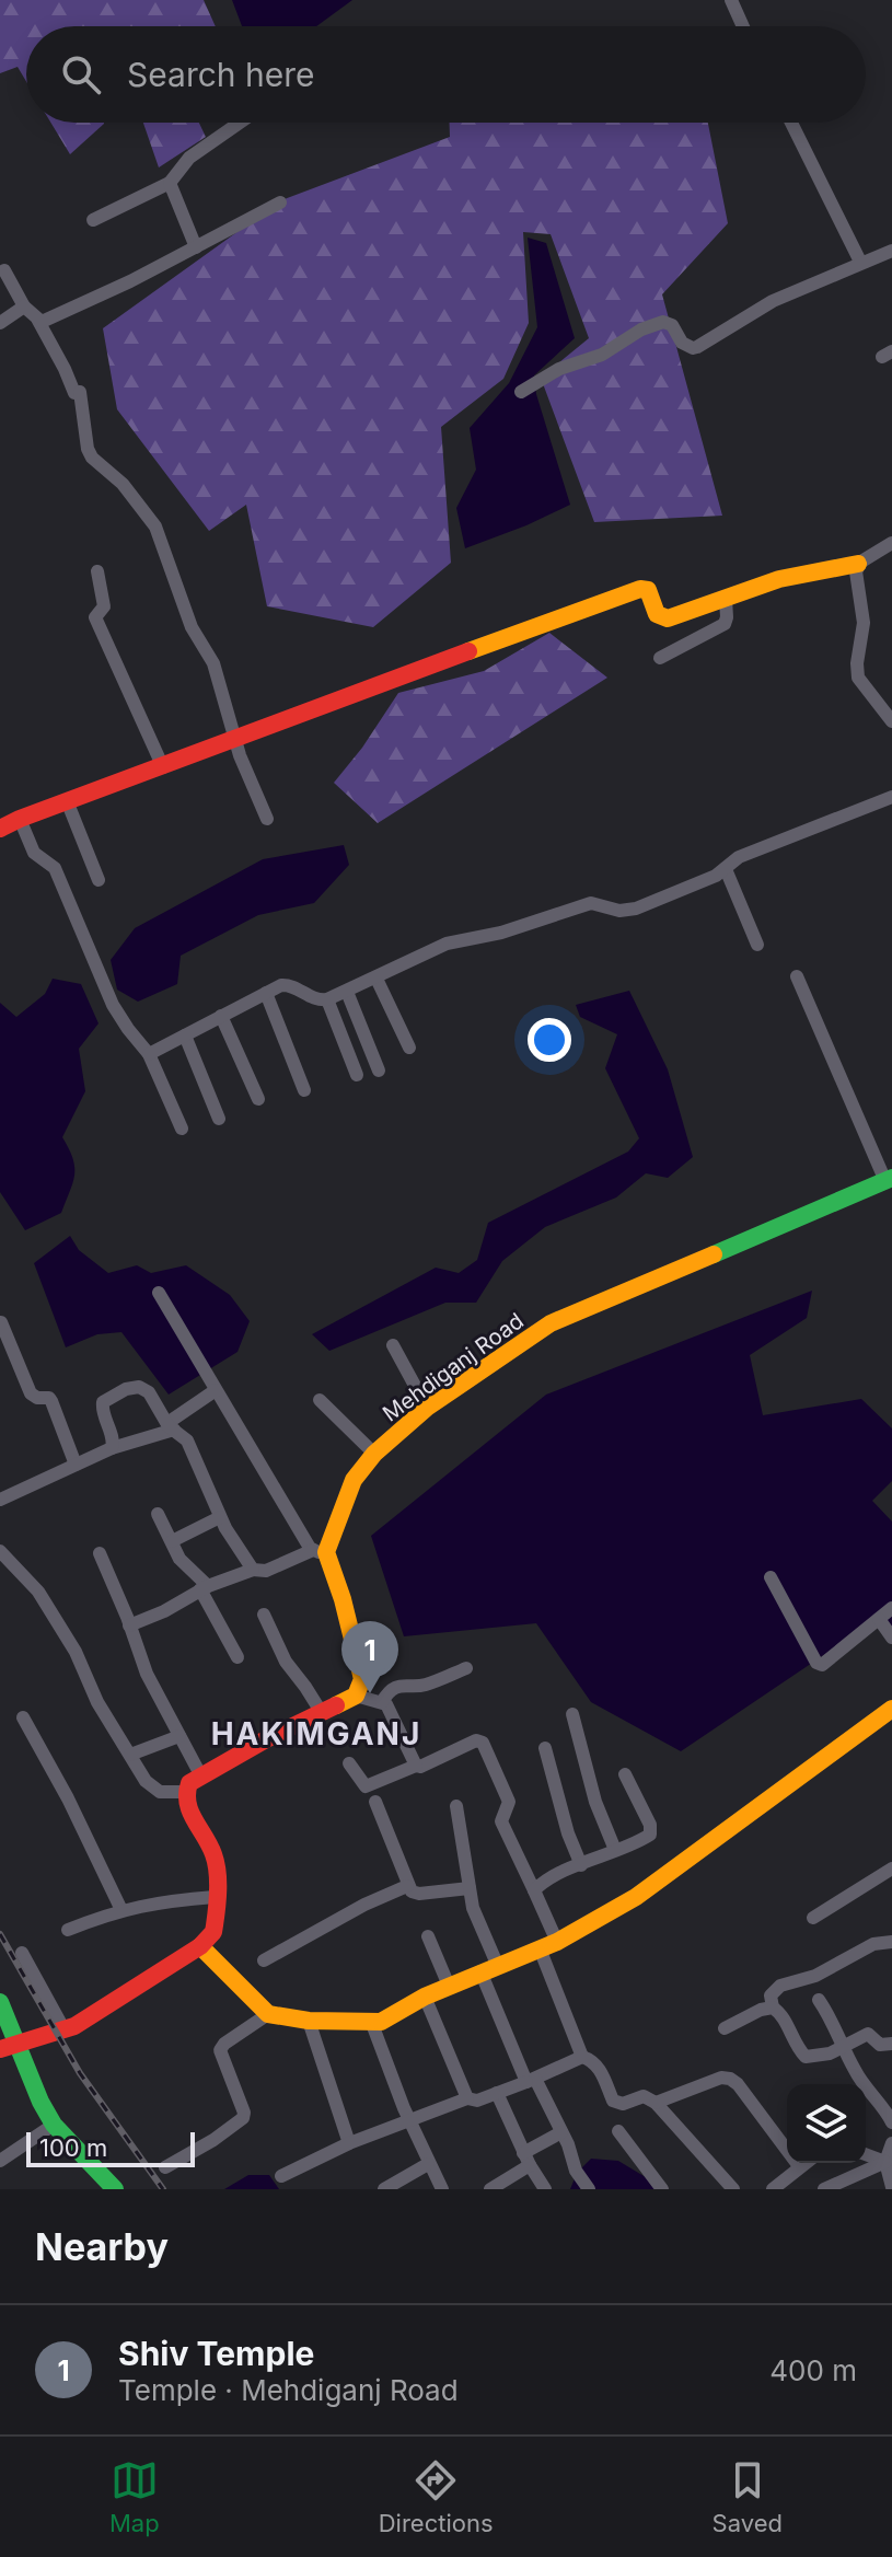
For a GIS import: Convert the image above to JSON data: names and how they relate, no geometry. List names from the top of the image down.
{
  "streets": {
    "street": ["Mehdiganj Road"]
  },
  "districts": ["HAKIMGANJ"],
  "scale_bar": "100 m",
  "page": {
    "search": "Search here",
    "pins": "1",
    "scale": "100 m",
    "heading": "Nearby",
    "list": [
      {
        "mark": "1",
        "name": "Shiv Temple",
        "note": "Temple · Mehdiganj Road",
        "value": "400 m"
      }
    ],
    "nav": ["Map", "Directions", "Saved"]
  }
}
